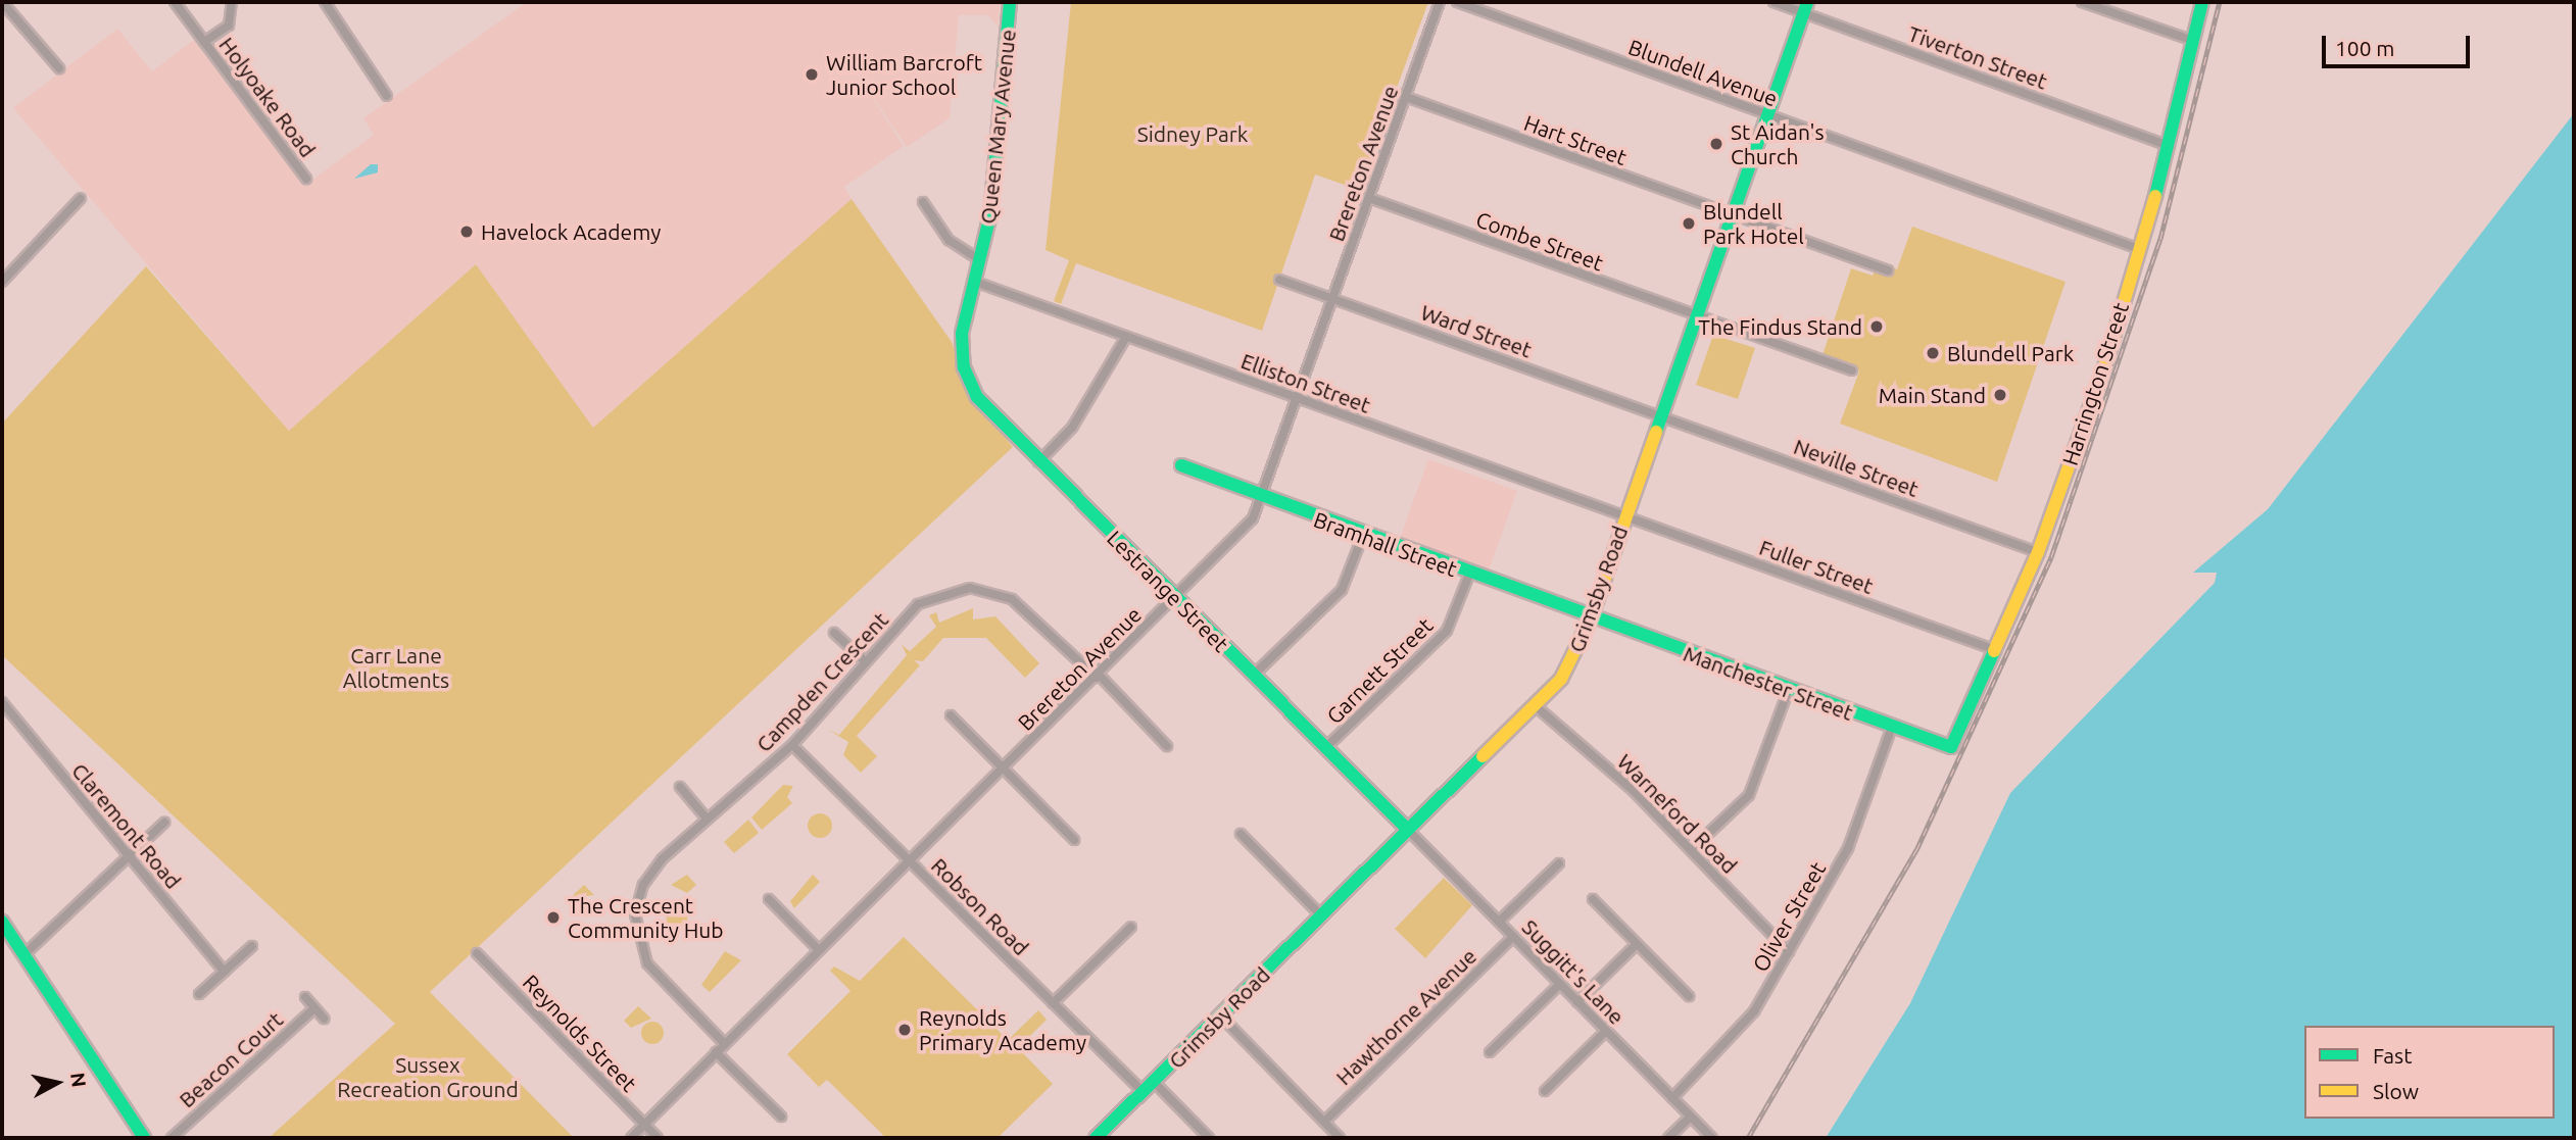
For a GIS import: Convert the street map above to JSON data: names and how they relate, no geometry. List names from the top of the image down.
{
  "streets": {
    "street": [
      "Tiverton Street",
      "Blundell Avenue",
      "Holyoake Road",
      "Queen Mary Avenue",
      "Hart Street",
      "Brereton Avenue",
      "Combe Street",
      "Ward Street",
      "Elliston Street",
      "Harrington Street",
      "Neville Street",
      "Bramhall Street",
      "Fuller Street",
      "Grimsby Road",
      "Lestrange Street",
      "Garnett Street",
      "Campden Crescent",
      "Manchester Street",
      "Warneford Road",
      "Claremont Road",
      "Robson Road",
      "Oliver Street",
      "Suggitt's Lane",
      "Hawthorne Avenue",
      "Reynolds Street",
      "Beacon Court"
    ]
  },
  "crossings": [
    ["Tiverton Street", "Harrington Street"],
    ["Tiverton Street", "Grimsby Road"],
    ["Blundell Avenue", "Harrington Street"],
    ["Blundell Avenue", "Grimsby Road"],
    ["Queen Mary Avenue", "Elliston Street"],
    ["Queen Mary Avenue", "Lestrange Street"],
    ["Hart Street", "Brereton Avenue"],
    ["Hart Street", "Grimsby Road"],
    ["Brereton Avenue", "Combe Street"],
    ["Brereton Avenue", "Ward Street"],
    ["Brereton Avenue", "Elliston Street"],
    ["Brereton Avenue", "Bramhall Street"],
    ["Brereton Avenue", "Lestrange Street"],
    ["Brereton Avenue", "Campden Crescent"],
    ["Brereton Avenue", "Robson Road"],
    ["Brereton Avenue", "Reynolds Street"],
    ["Combe Street", "Grimsby Road"],
    ["Ward Street", "Neville Street"],
    ["Ward Street", "Grimsby Road"],
    ["Elliston Street", "Fuller Street"],
    ["Elliston Street", "Grimsby Road"],
    ["Harrington Street", "Neville Street"],
    ["Harrington Street", "Fuller Street"],
    ["Harrington Street", "Manchester Street"],
    ["Neville Street", "Grimsby Road"],
    ["Bramhall Street", "Grimsby Road"],
    ["Bramhall Street", "Garnett Street"],
    ["Bramhall Street", "Manchester Street"],
    ["Fuller Street", "Grimsby Road"],
    ["Grimsby Road", "Lestrange Street"],
    ["Grimsby Road", "Manchester Street"],
    ["Grimsby Road", "Warneford Road"],
    ["Grimsby Road", "Robson Road"],
    ["Grimsby Road", "Suggitt's Lane"],
    ["Lestrange Street", "Garnett Street"],
    ["Lestrange Street", "Suggitt's Lane"],
    ["Campden Crescent", "Robson Road"],
    ["Manchester Street", "Oliver Street"],
    ["Warneford Road", "Oliver Street"],
    ["Oliver Street", "Suggitt's Lane"],
    ["Suggitt's Lane", "Hawthorne Avenue"]
  ],
  "parks": ["Sidney Park", "Carr Lane Allotments", "Sussex Recreation Ground"],
  "places": [
    "William Barcroft Junior School",
    "St Aidan's Church",
    "Blundell Park Hotel",
    "Havelock Academy",
    "The Findus Stand",
    "Blundell Park",
    "Main Stand",
    "The Crescent Community Hub",
    "Reynolds Primary Academy"
  ],
  "legend": ["Fast", "Slow"],
  "scale_bar": "100 m",
  "north": "right"
}
